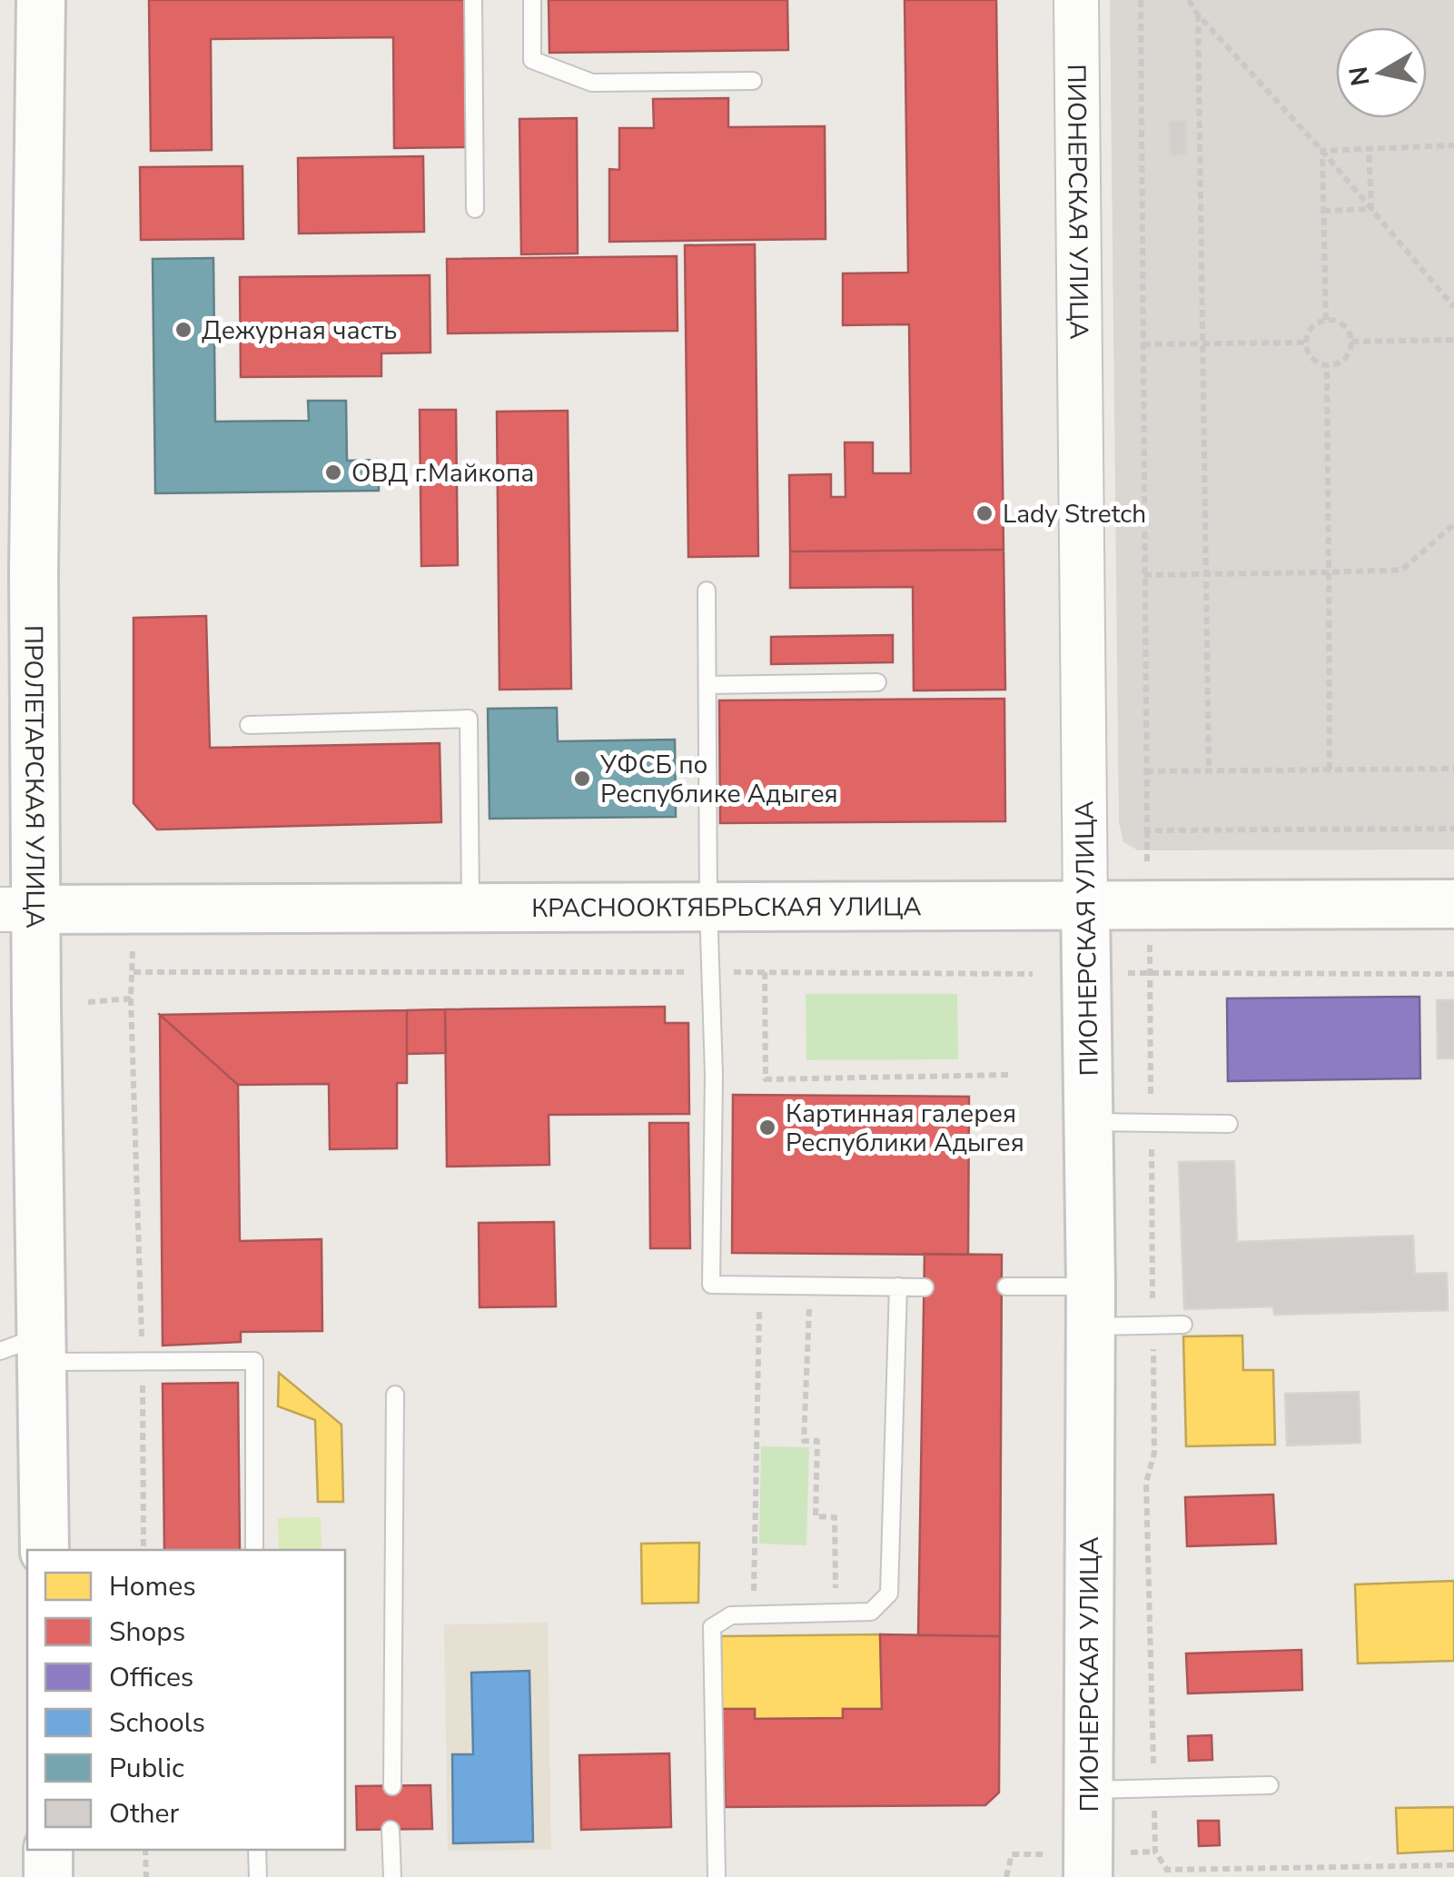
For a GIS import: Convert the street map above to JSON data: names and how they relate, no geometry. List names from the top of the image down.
{
  "streets": {
    "main road": ["ПИОНЕРСКАЯ УЛИЦА", "ПРОЛЕТАРСКАЯ УЛИЦА", "КРАСНООКТЯБРЬСКАЯ УЛИЦА"]
  },
  "crossings": [
    ["ПИОНЕРСКАЯ УЛИЦА", "КРАСНООКТЯБРЬСКАЯ УЛИЦА"],
    ["ПРОЛЕТАРСКАЯ УЛИЦА", "КРАСНООКТЯБРЬСКАЯ УЛИЦА"]
  ],
  "places": [
    "Дежурная часть",
    "ОВД г.Майкопа",
    "Lady Stretch",
    "УФСБ по Республике Адыгея",
    "Картинная галерея Республики Адыгея"
  ],
  "legend": [
    "Homes",
    "Shops",
    "Offices",
    "Schools",
    "Public",
    "Other"
  ],
  "north": "left"
}
